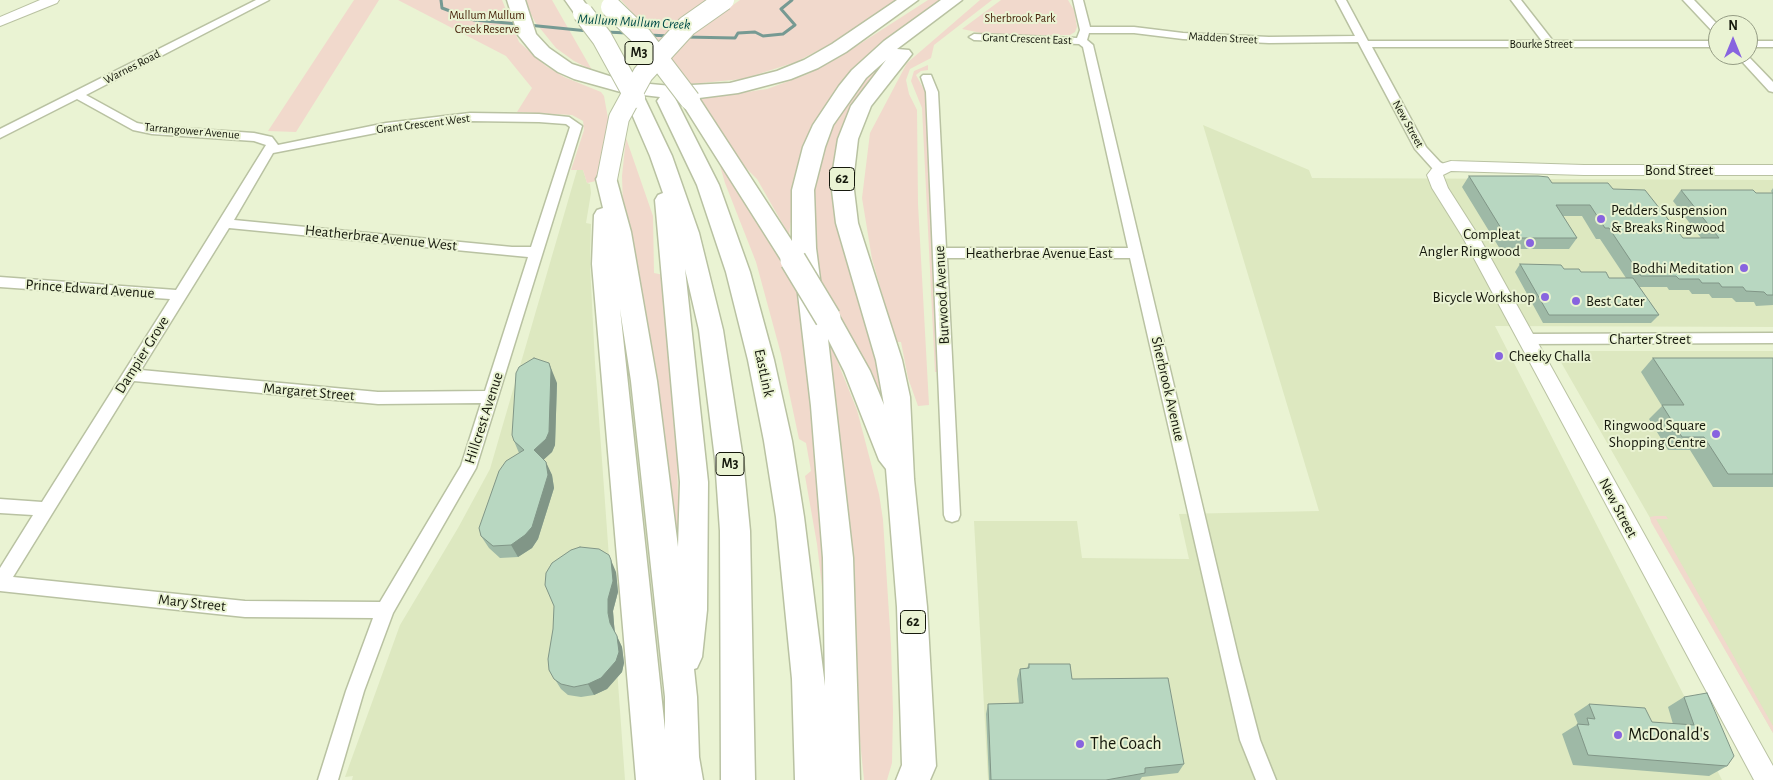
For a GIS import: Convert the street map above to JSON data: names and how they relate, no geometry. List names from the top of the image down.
{
  "streets": {
    "highway": ["M3", "62", "EastLink"],
    "street": [
      "Madden Street",
      "Grant Crescent East",
      "Bourke Street",
      "Warnes Road",
      "Grant Crescent West",
      "New Street",
      "Tarrangower Avenue",
      "Bond Street",
      "Heatherbrae Avenue West",
      "Heatherbrae Avenue East",
      "Prince Edward Avenue",
      "Burwood Avenue",
      "Charter Street",
      "Dampier Grove",
      "Sherbrook Avenue",
      "Margaret Street",
      "Hillcrest Avenue",
      "Mary Street"
    ]
  },
  "crossings": [
    ["Madden Street", "Grant Crescent East"],
    ["Madden Street", "Bourke Street"],
    ["Madden Street", "New Street"],
    ["Madden Street", "Sherbrook Avenue"],
    ["Grant Crescent East", "Sherbrook Avenue"],
    ["Bourke Street", "New Street"],
    ["Warnes Road", "Tarrangower Avenue"],
    ["Grant Crescent West", "Tarrangower Avenue"],
    ["Grant Crescent West", "Dampier Grove"],
    ["Grant Crescent West", "Hillcrest Avenue"],
    ["New Street", "Bond Street"],
    ["New Street", "Charter Street"],
    ["Tarrangower Avenue", "Dampier Grove"],
    ["Heatherbrae Avenue West", "Dampier Grove"],
    ["Heatherbrae Avenue West", "Hillcrest Avenue"],
    ["Heatherbrae Avenue East", "Burwood Avenue"],
    ["Heatherbrae Avenue East", "Sherbrook Avenue"],
    ["Prince Edward Avenue", "Dampier Grove"],
    ["Dampier Grove", "Margaret Street"],
    ["Dampier Grove", "Mary Street"],
    ["Margaret Street", "Hillcrest Avenue"],
    ["Hillcrest Avenue", "Mary Street"]
  ],
  "water": ["Mullum Mullum Creek"],
  "parks": ["Mullum Mullum Creek Reserve", "Sherbrook Park"],
  "places": [
    "Pedders Suspension & Breaks Ringwood",
    "Compleat Angler Ringwood",
    "Bodhi Meditation",
    "Bicycle Workshop",
    "Best Cater",
    "Cheeky Challa",
    "Ringwood Square Shopping Centre",
    "McDonald's",
    "The Coach"
  ],
  "north": "top"
}
